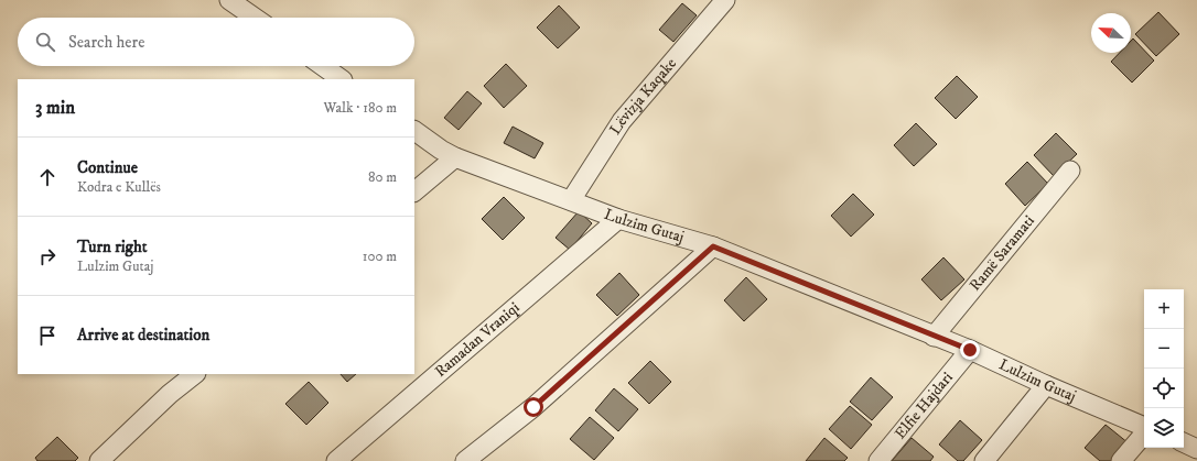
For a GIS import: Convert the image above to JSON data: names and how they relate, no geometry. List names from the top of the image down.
{
  "streets": {
    "street": [
      "Lëvizja Kaqake",
      "Lulzim Gutaj",
      "Ramë Saramati",
      "Ramadan Vraniqi",
      "Elfie Hajdari"
    ]
  },
  "crossings": [
    ["Lëvizja Kaqake", "Lulzim Gutaj"],
    ["Lulzim Gutaj", "Ramë Saramati"],
    ["Lulzim Gutaj", "Ramadan Vraniqi"],
    ["Lulzim Gutaj", "Elfie Hajdari"]
  ],
  "north": "top left",
  "page": {
    "search": "Search here",
    "heading": ["3 min", "Walk · 180 m"],
    "list": [
      ["Continue", "Kodra e Kullës", "80 m"],
      ["Turn right", "Lulzim Gutaj", "100 m"],
      "Arrive at destination"
    ],
    "map_buttons": ["+", "−"]
  }
}
